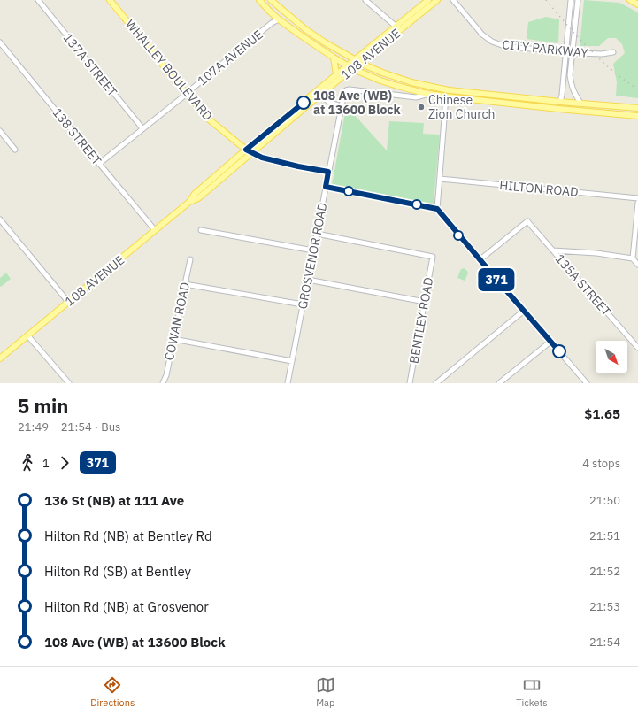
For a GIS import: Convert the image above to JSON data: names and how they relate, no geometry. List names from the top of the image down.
{
  "streets": {
    "main road": ["108 AVENUE", "WHALLEY BOULEVARD"],
    "street": [
      "CITY PARKWAY",
      "107A AVENUE",
      "137A STREET",
      "138 STREET",
      "HILTON ROAD",
      "GROSVENOR ROAD",
      "135A STREET",
      "BENTLEY ROAD",
      "COWAN ROAD"
    ]
  },
  "crossings": [
    ["108 AVENUE", "WHALLEY BOULEVARD"],
    ["108 AVENUE", "138 STREET"],
    ["107A AVENUE", "137A STREET"],
    ["107A AVENUE", "WHALLEY BOULEVARD"],
    ["107A AVENUE", "138 STREET"],
    ["WHALLEY BOULEVARD", "GROSVENOR ROAD"],
    ["GROSVENOR ROAD", "BENTLEY ROAD"]
  ],
  "places": ["108 Ave (WB) at 13600 Block", "Chinese Zion Church"],
  "lines": ["bus line 371"],
  "north": "bottom right",
  "page": {
    "on_map": "371",
    "heading": ["5 min", "21:49 – 21:54 · Bus", "$1.65"],
    "legs": ["1", "371", "4 stops"],
    "list": [
      {
        "name": "136 St (NB) at 111 Ave",
        "value": "21:50"
      },
      {
        "name": "Hilton Rd (NB) at Bentley Rd",
        "value": "21:51"
      },
      {
        "name": "Hilton Rd (SB) at Bentley",
        "value": "21:52"
      },
      {
        "name": "Hilton Rd (NB) at Grosvenor",
        "value": "21:53"
      },
      {
        "name": "108 Ave (WB) at 13600 Block",
        "value": "21:54"
      }
    ],
    "tabs": ["Directions", "Map", "Tickets"]
  }
}
